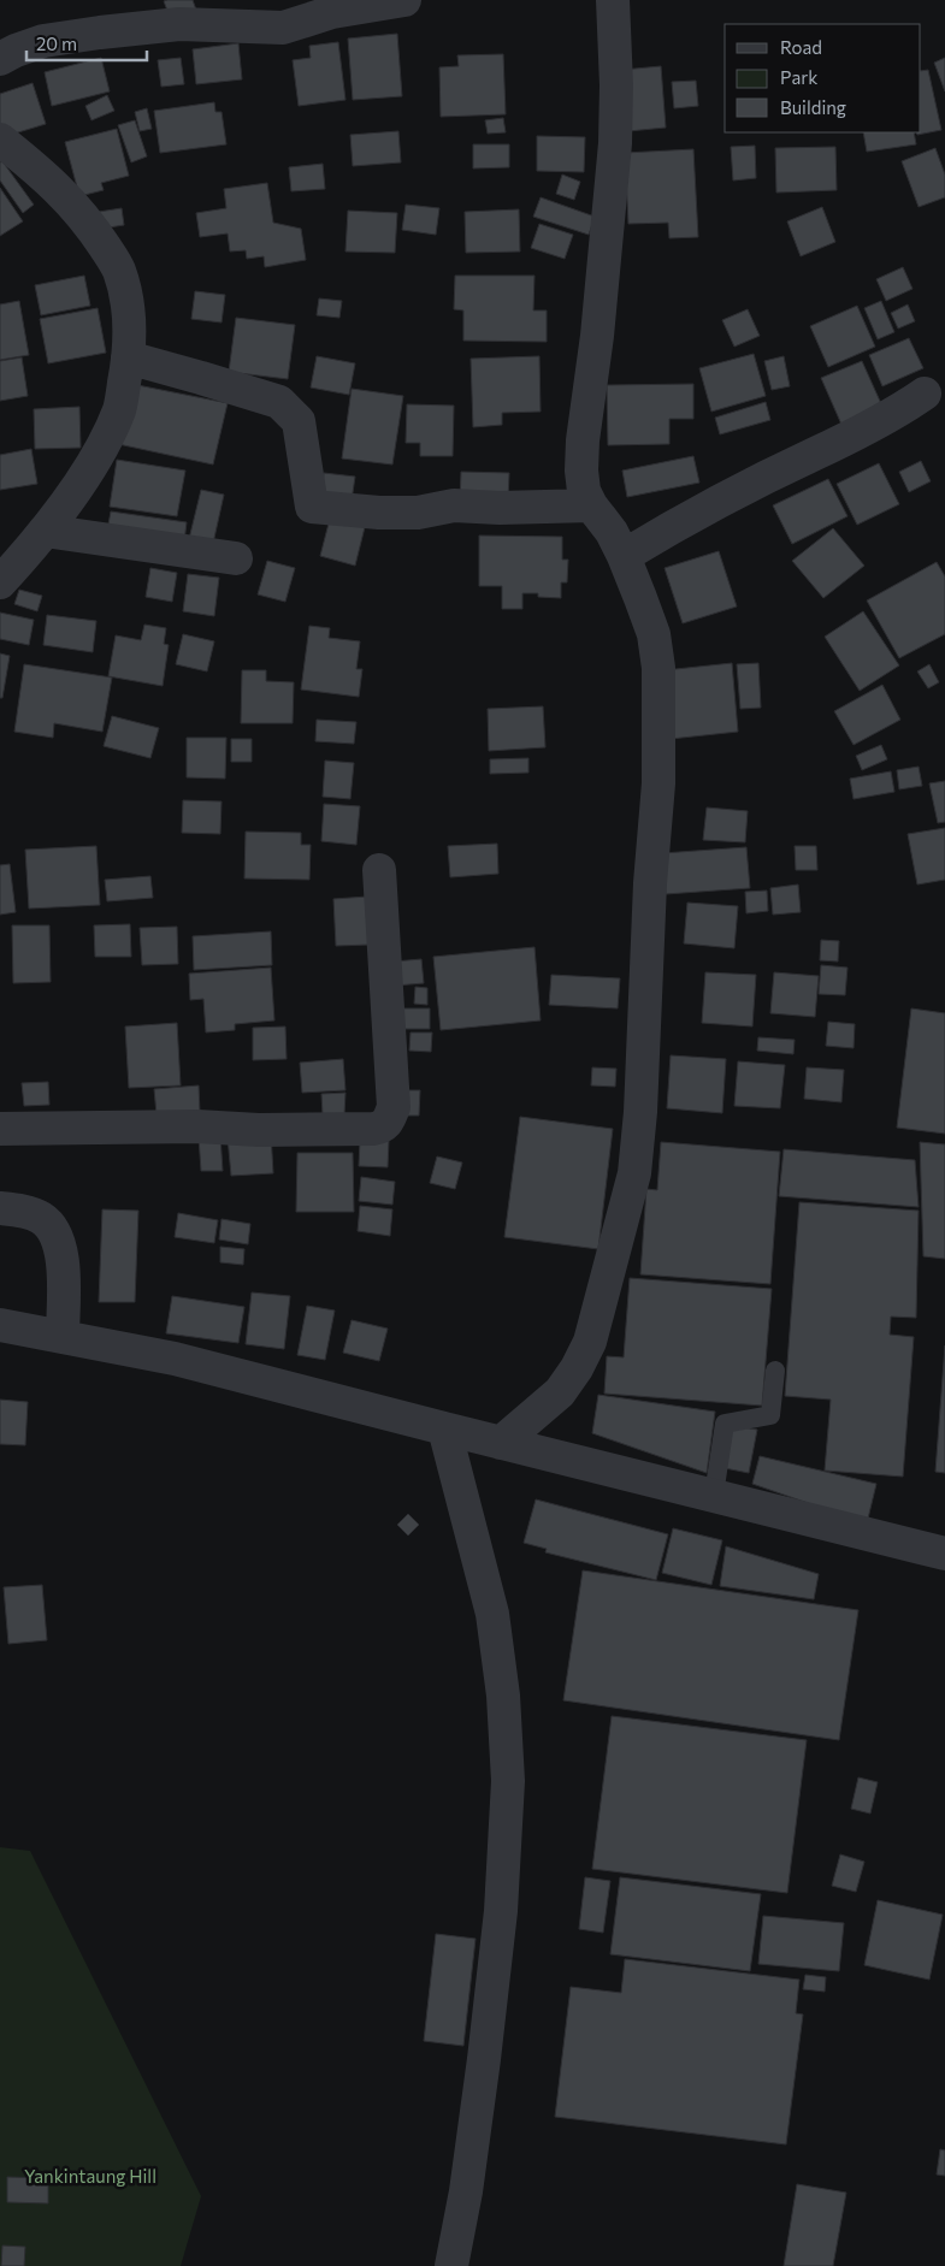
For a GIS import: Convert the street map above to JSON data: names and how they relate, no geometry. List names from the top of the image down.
{
  "parks": ["Yankintaung Hill"],
  "legend": ["Road", "Park", "Building"],
  "scale_bar": "20 m"
}
